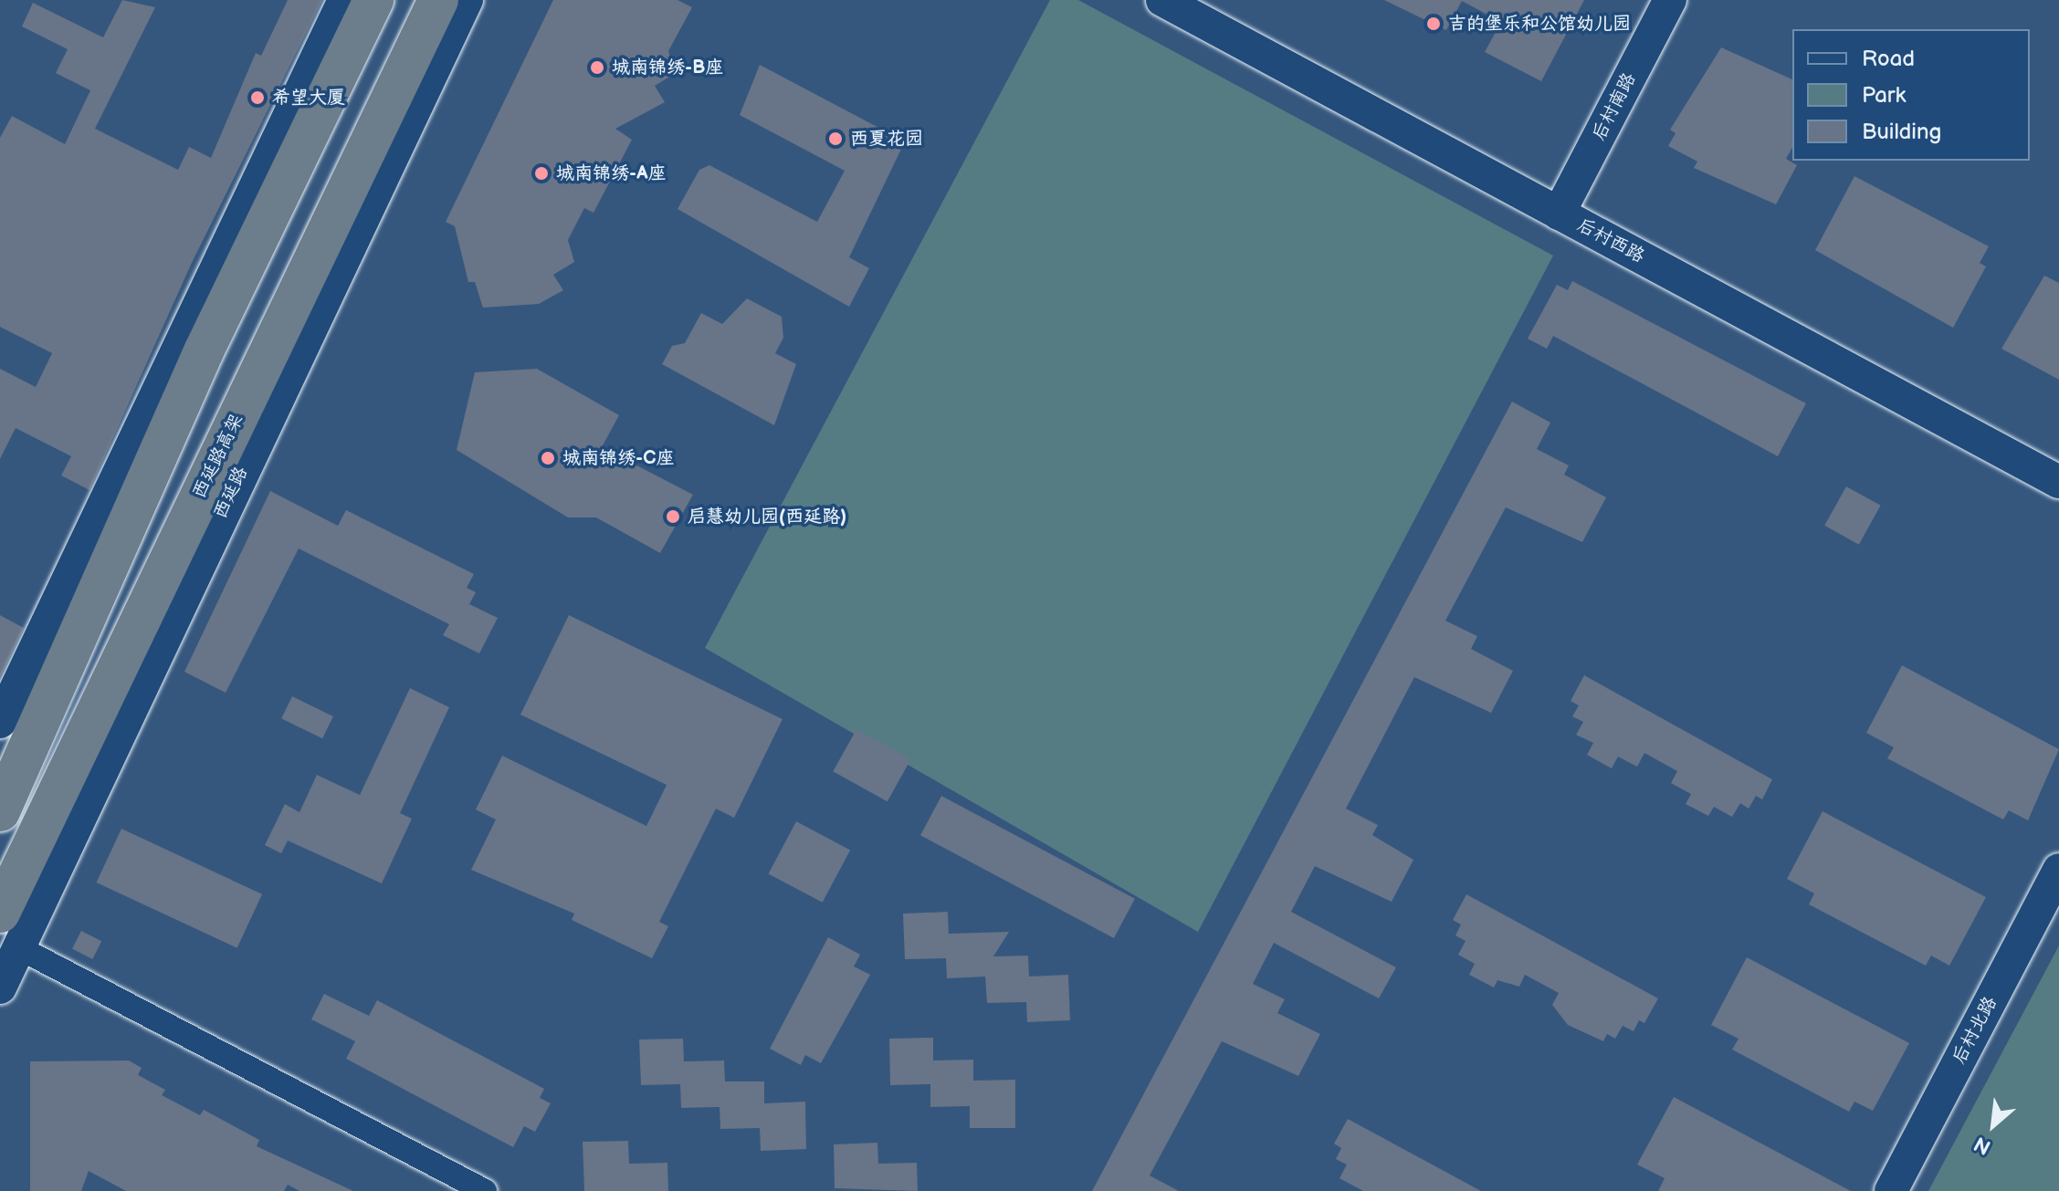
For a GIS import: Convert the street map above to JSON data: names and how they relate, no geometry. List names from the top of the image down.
{
  "streets": {
    "highway": ["西延路高架"],
    "main road": [
      "后村南路",
      "后村西路",
      "西延路",
      "后村北路"
    ]
  },
  "crossings": [
    ["后村南路", "后村西路"],
    ["西延路高架", "西延路"]
  ],
  "places": [
    "吉的堡乐和公馆幼儿园",
    "城南锦绣-B座",
    "希望大厦",
    "西夏花园",
    "城南锦绣-A座",
    "城南锦绣-C座",
    "启慧幼儿园(西延路)"
  ],
  "legend": ["Road", "Park", "Building"],
  "north": "bottom left"
}
